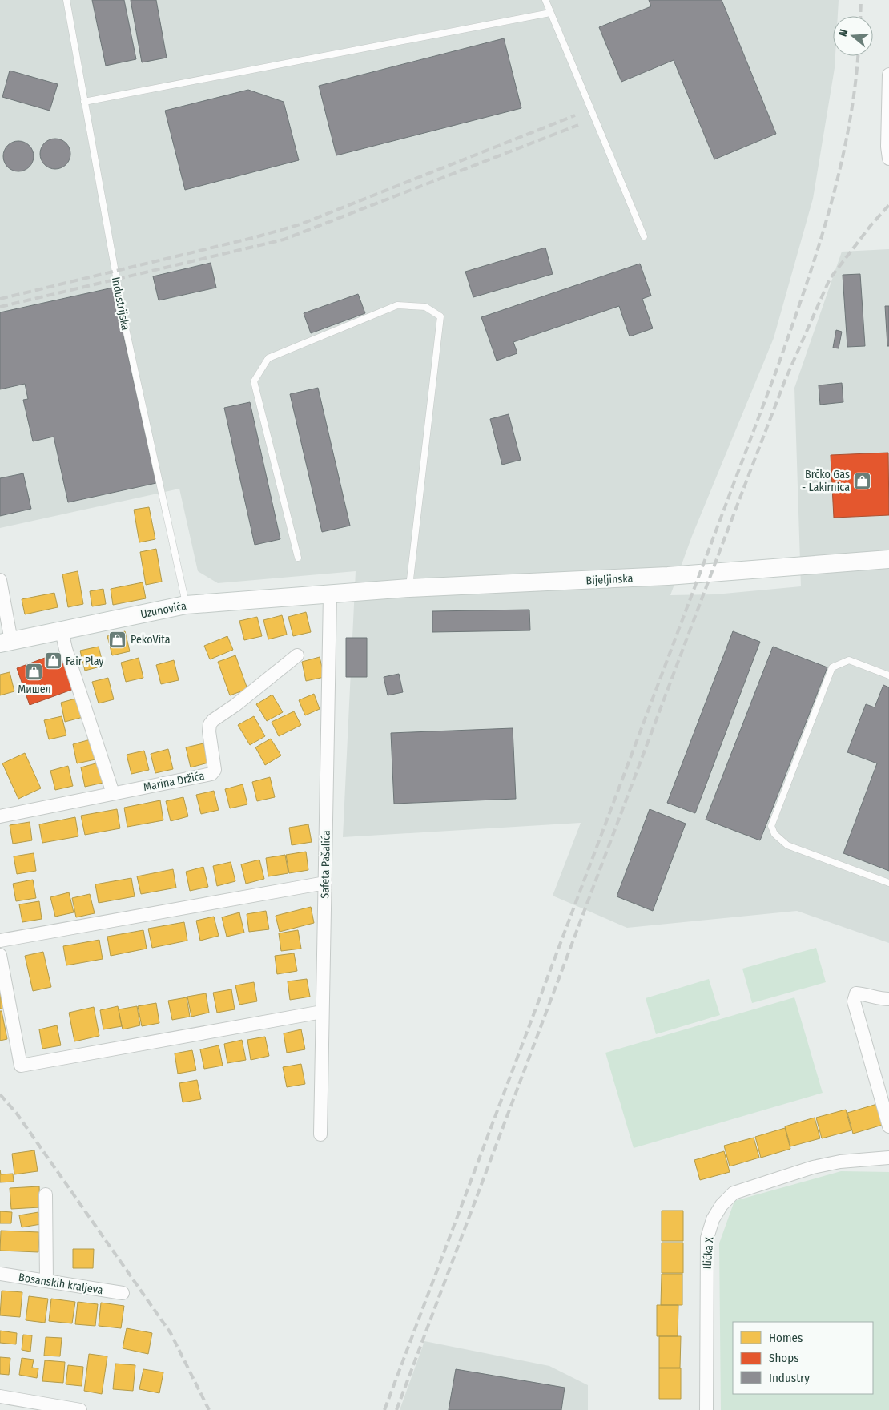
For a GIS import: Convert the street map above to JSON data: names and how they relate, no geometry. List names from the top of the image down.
{
  "streets": {
    "main road": ["Bijeljinska", "Uzunovića"],
    "street": [
      "Marina Držića",
      "Safeta Pašalića",
      "Ilićka X",
      "Bosanskih kraljeva"
    ],
    "lane": ["Industrijska"]
  },
  "crossings": [
    ["Industrijska", "Uzunovića"],
    ["Bijeljinska", "Uzunovića"],
    ["Bijeljinska", "Safeta Pašalića"],
    ["Uzunovića", "Safeta Pašalića"]
  ],
  "places": {
    "shop": [
      "Brčko Gas - Lakirnica",
      "PekoVita",
      "Fair Play",
      "Мишел"
    ]
  },
  "legend": ["Homes", "Shops", "Industry"],
  "north": "left"
}
